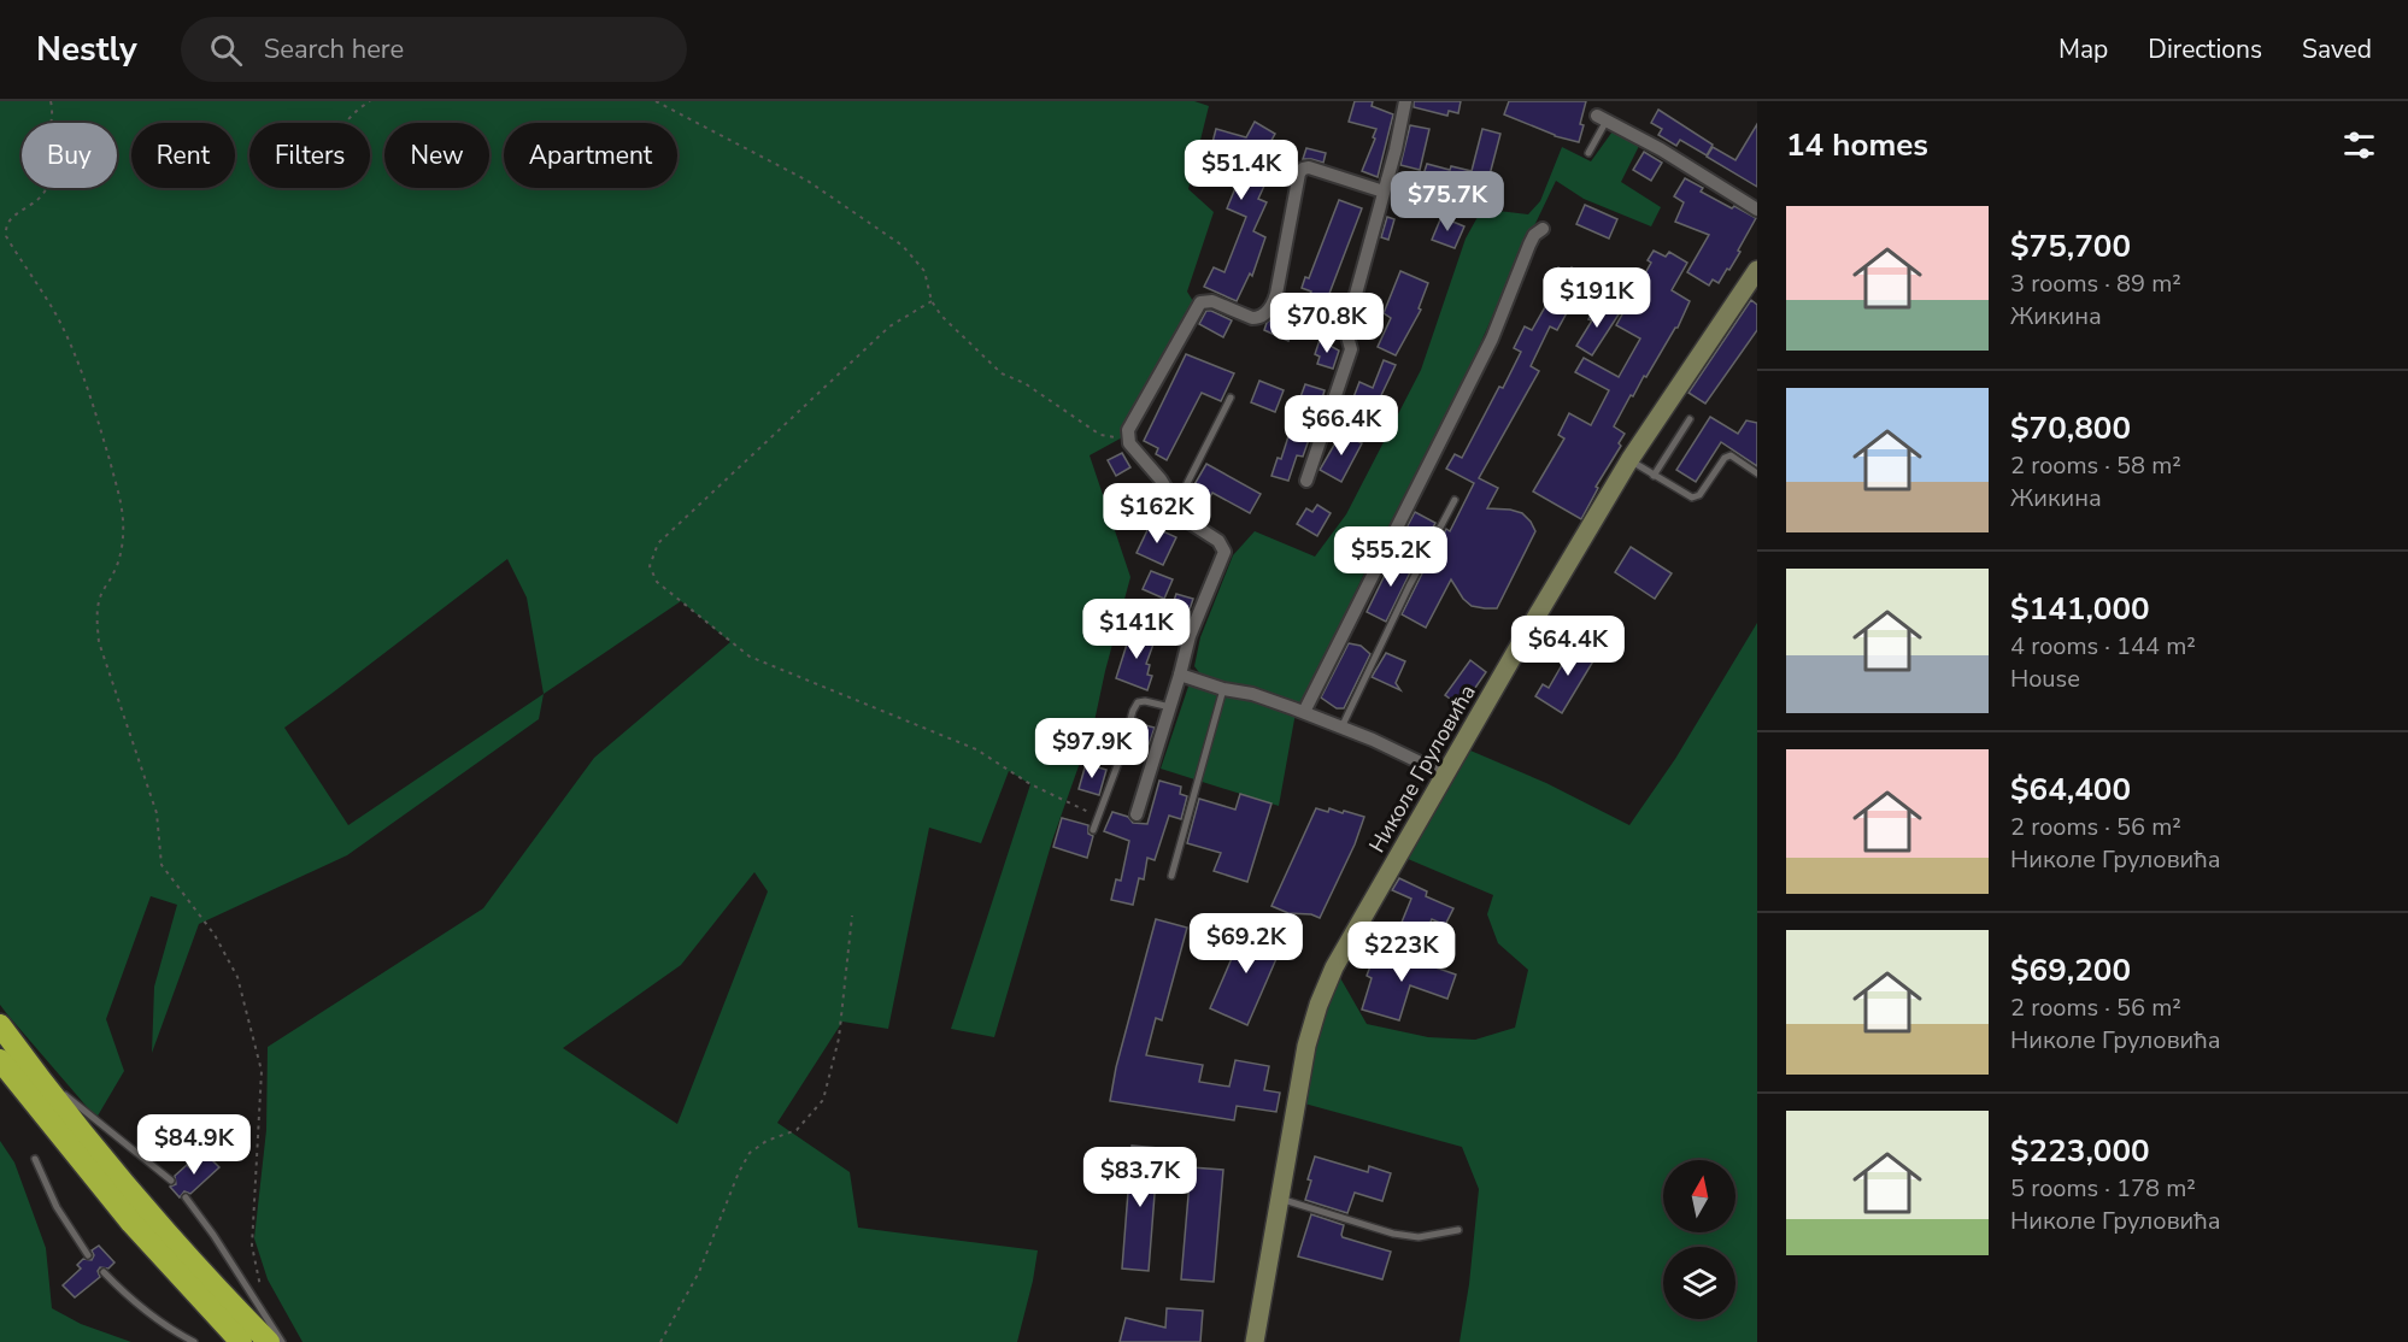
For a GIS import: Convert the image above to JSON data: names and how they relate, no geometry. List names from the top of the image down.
{
  "streets": {
    "street": ["Николе Груловића"]
  },
  "north": "top",
  "page": {
    "header": "Nestly",
    "search": "Search here",
    "nav": ["Map", "Directions", "Saved"],
    "heading": "14 homes",
    "chip": [
      "Buy",
      "Rent",
      "Filters",
      "New",
      "Apartment"
    ],
    "price": [
      "$51.4K",
      "$75.7K",
      "$191K",
      "$70.8K",
      "$66.4K",
      "$162K",
      "$55.2K",
      "$141K",
      "$64.4K",
      "$97.9K",
      "$69.2K",
      "$223K",
      "$84.9K",
      "$83.7K"
    ],
    "list": [
      {
        "name": "$75,700",
        "note": "3 rooms · 89 m² · Жикина"
      },
      {
        "name": "$70,800",
        "note": "2 rooms · 58 m² · Жикина"
      },
      {
        "name": "$141,000",
        "note": "4 rooms · 144 m² · House"
      },
      {
        "name": "$64,400",
        "note": "2 rooms · 56 m² · Николе Груловића"
      },
      {
        "name": "$69,200",
        "note": "2 rooms · 56 m² · Николе Груловића"
      },
      {
        "name": "$223,000",
        "note": "5 rooms · 178 m² · Николе Груловића"
      }
    ]
  }
}
